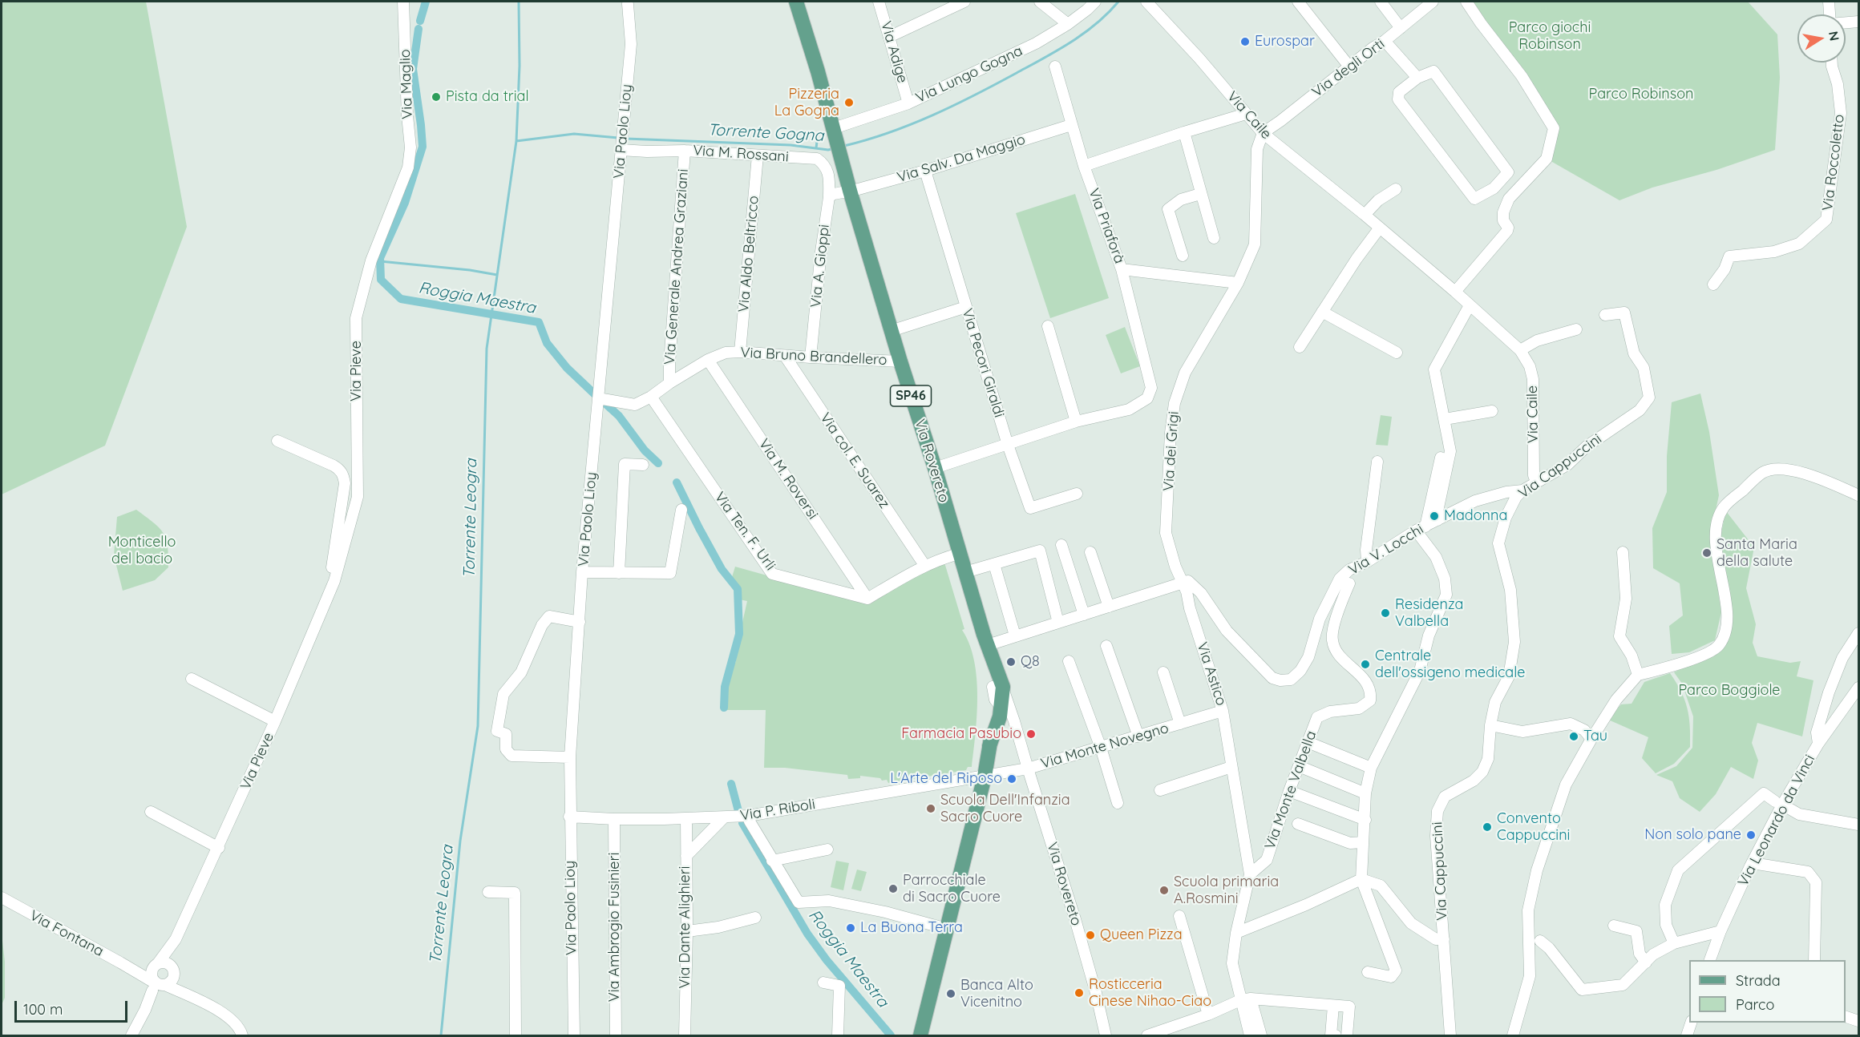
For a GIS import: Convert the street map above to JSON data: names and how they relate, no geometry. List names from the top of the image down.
{
  "streets": {
    "main road": ["SP46", "Via Rovereto"],
    "street": [
      "Via Adige",
      "Via degli Orti",
      "Via Lungo Gogna",
      "Via Maglio",
      "Via Caile",
      "Via Paolo Lioy",
      "Via M. Rossani",
      "Via Salv. Da Maggio",
      "Via Roccoletto",
      "Via Priaforà",
      "Via Aldo Beltricco",
      "Via A. Gioppi",
      "Via Generale Andrea Graziani",
      "Via Bruno Brandellero",
      "Via Pecori Giraldi",
      "Via Pieve",
      "Via dei Grigi",
      "Via col. E. Suarez",
      "Via Cappuccini",
      "Via M. Roversi",
      "Via Ten. F. Urli",
      "Via V. Locchi",
      "Via Astico",
      "Via Monte Novegno",
      "Via Monte Valbella",
      "Via P. Riboli",
      "Via Leonardo da Vinci",
      "Via Ambrogio Fusinieri",
      "Via Dante Alighieri",
      "Via Fontana"
    ]
  },
  "crossings": [
    ["Via Adige", "Via Lungo Gogna"],
    ["Via degli Orti", "Via Caile"],
    ["Via degli Orti", "Via dei Grigi"],
    ["Via Lungo Gogna", "SP46"],
    ["Via Lungo Gogna", "Via Rovereto"],
    ["Via Maglio", "Via Pieve"],
    ["Via Caile", "Via dei Grigi"],
    ["Via Caile", "Via Cappuccini"],
    ["Via Paolo Lioy", "Via M. Rossani"],
    ["Via Paolo Lioy", "Via Bruno Brandellero"],
    ["Via Paolo Lioy", "Via P. Riboli"],
    ["Via M. Rossani", "Via Aldo Beltricco"],
    ["Via M. Rossani", "Via A. Gioppi"],
    ["Via M. Rossani", "Via Generale Andrea Graziani"],
    ["Via Salv. Da Maggio", "Via Priaforà"],
    ["Via Salv. Da Maggio", "Via Pecori Giraldi"],
    ["Via Salv. Da Maggio", "Via Rovereto"],
    ["Via Aldo Beltricco", "Via Bruno Brandellero"],
    ["Via A. Gioppi", "Via Bruno Brandellero"],
    ["Via Generale Andrea Graziani", "Via Bruno Brandellero"],
    ["Via Bruno Brandellero", "Via col. E. Suarez"],
    ["Via Bruno Brandellero", "Via Rovereto"],
    ["Via Bruno Brandellero", "Via M. Roversi"],
    ["Via Bruno Brandellero", "Via Ten. F. Urli"],
    ["Via Pieve", "Via Fontana"],
    ["SP46", "Via Rovereto"],
    ["SP46", "Via Monte Novegno"],
    ["SP46", "Via P. Riboli"],
    ["Via dei Grigi", "Via V. Locchi"],
    ["Via dei Grigi", "Via Astico"],
    ["Via Rovereto", "Via Monte Novegno"],
    ["Via Cappuccini", "Via V. Locchi"],
    ["Via M. Roversi", "Via Ten. F. Urli"],
    ["Via V. Locchi", "Via Astico"],
    ["Via Astico", "Via Monte Novegno"],
    ["Via Astico", "Via Monte Valbella"],
    ["Via Monte Novegno", "Via P. Riboli"],
    ["Via P. Riboli", "Via Ambrogio Fusinieri"],
    ["Via P. Riboli", "Via Dante Alighieri"]
  ],
  "water": ["Torrente Gogna", "Roggia Maestra", "Torrente Leogra"],
  "parks": [
    "Parco giochi Robinson",
    "Parco Robinson",
    "Monticello del bacio",
    "Parco Boggiole"
  ],
  "places": [
    "Eurospar",
    "Pista da trial",
    "Pizzeria La Gogna",
    "Madonna",
    "Santa Maria della salute",
    "Residenza Valbella",
    "Q8",
    "Centrale dell'ossigeno medicale",
    "Farmacia Pasubio",
    "Tau",
    "L'Arte del Riposo",
    "Scuola Dell'Infanzia Sacro Cuore",
    "Convento Cappuccini",
    "Non solo pane",
    "Parrocchiale di Sacro Cuore",
    "Scuola primaria A.Rosmini",
    "La Buona Terra",
    "Queen Pizza",
    "Rosticceria Cinese Nihao-Ciao",
    "Banca Alto Vicenitno"
  ],
  "legend": ["Strada", "Parco"],
  "scale_bar": "100 m",
  "north": "right"
}
